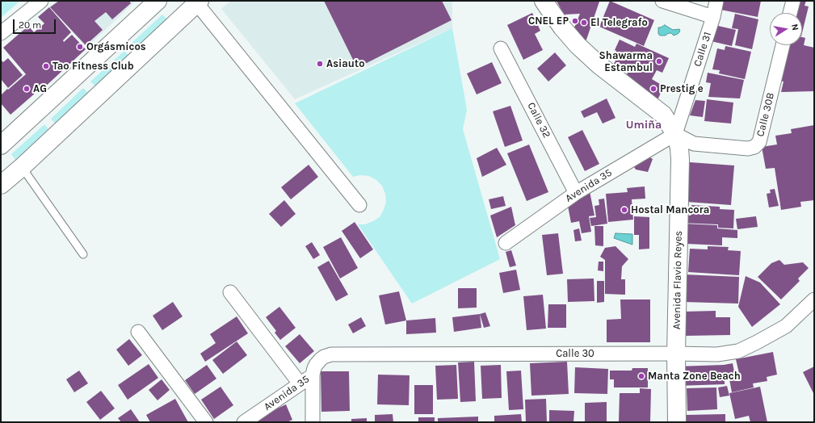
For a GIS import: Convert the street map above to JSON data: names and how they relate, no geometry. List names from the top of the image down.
{
  "streets": {
    "main road": ["Avenida Flavio Reyes"],
    "street": [
      "Calle 31",
      "Calle 30B",
      "Calle 32",
      "Avenida 35",
      "Calle 30"
    ]
  },
  "crossings": [
    ["Calle 31", "Calle 30B"],
    ["Calle 31", "Avenida 35"],
    ["Calle 31", "Avenida Flavio Reyes"],
    ["Calle 30B", "Avenida 35"],
    ["Calle 30B", "Avenida Flavio Reyes"],
    ["Calle 32", "Avenida 35"],
    ["Avenida 35", "Avenida Flavio Reyes"],
    ["Avenida 35", "Calle 30"],
    ["Avenida Flavio Reyes", "Calle 30"]
  ],
  "districts": ["Umiña"],
  "places": [
    "CNEL EP",
    "El Telegrafo",
    "Orgásmicos",
    "Shawarma Estambul",
    "Asiauto",
    "Tao Fitness Club",
    "AG",
    "Prestig e",
    "Hostal Mancora",
    "Manta Zone Beach"
  ],
  "scale_bar": "20 m",
  "north": "right"
}
